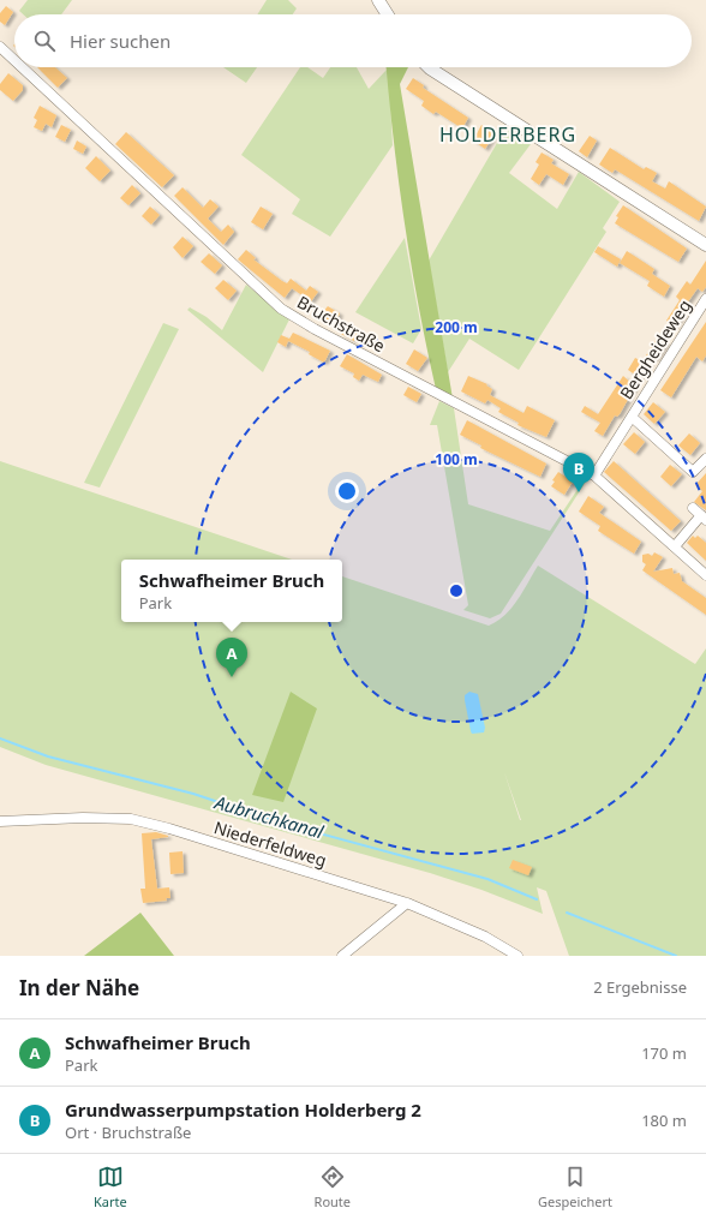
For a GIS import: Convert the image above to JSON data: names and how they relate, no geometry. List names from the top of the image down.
{
  "streets": {
    "street": ["Bruchstraße", "Bergheideweg", "Niederfeldweg"]
  },
  "crossings": [
    ["Bruchstraße", "Bergheideweg"]
  ],
  "districts": ["HOLDERBERG"],
  "water": ["Aubruchkanal"],
  "page": {
    "search": "Hier suchen",
    "pins": ["B", "A"],
    "popup": ["Schwafheimer Bruch", "Park"],
    "heading": ["In der Nähe", "2 Ergebnisse"],
    "list": [
      {
        "mark": "A",
        "name": "Schwafheimer Bruch",
        "note": "Park",
        "value": "170 m"
      },
      {
        "mark": "B",
        "name": "Grundwasserpumpstation Holderberg 2",
        "note": "Ort · Bruchstraße",
        "value": "180 m"
      }
    ],
    "nav": ["Karte", "Route", "Gespeichert"]
  },
  "rings": ["200 m", "100 m"]
}
